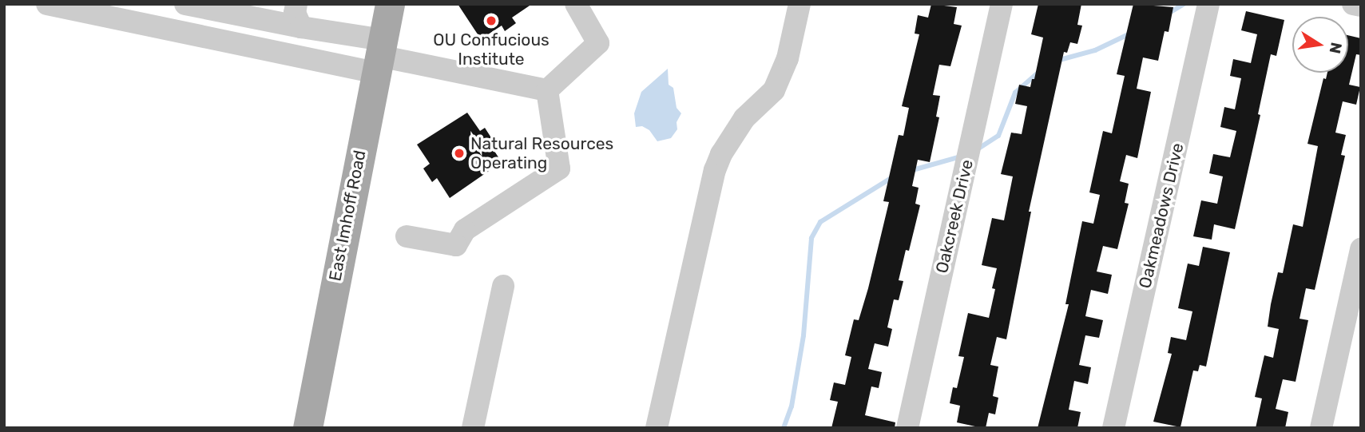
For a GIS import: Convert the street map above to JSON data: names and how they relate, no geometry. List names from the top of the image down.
{
  "streets": {
    "main road": ["East Imhoff Road"],
    "street": ["Oakmeadows Drive", "Oakcreek Drive"]
  },
  "places": ["OU Confucious Institute", "Natural Resources Operating"],
  "north": "right"
}
